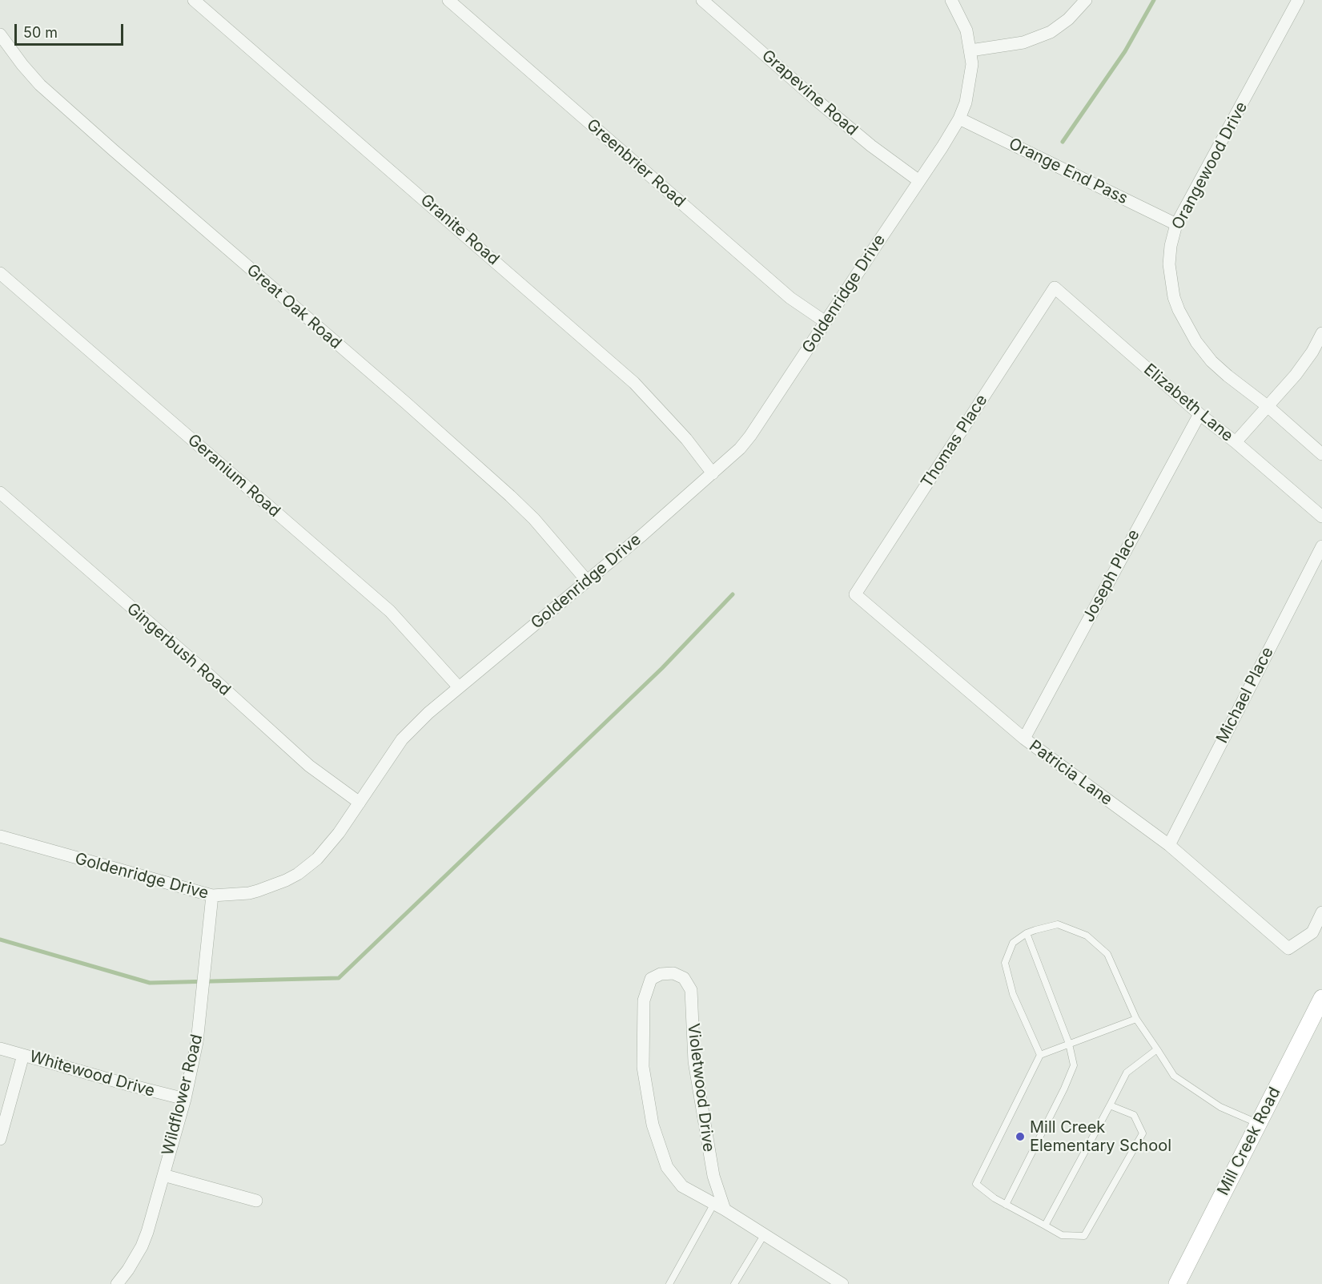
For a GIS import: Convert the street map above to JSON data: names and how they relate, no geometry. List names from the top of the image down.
{
  "streets": {
    "main road": ["Mill Creek Road"],
    "street": [
      "Grapevine Road",
      "Greenbrier Road",
      "Orangewood Drive",
      "Orange End Pass",
      "Granite Road",
      "Goldenridge Drive",
      "Great Oak Road",
      "Elizabeth Lane",
      "Thomas Place",
      "Geranium Road",
      "Joseph Place",
      "Gingerbush Road",
      "Michael Place",
      "Patricia Lane",
      "Whitewood Drive",
      "Violetwood Drive",
      "Wildflower Road"
    ]
  },
  "crossings": [
    ["Grapevine Road", "Goldenridge Drive"],
    ["Greenbrier Road", "Goldenridge Drive"],
    ["Orangewood Drive", "Orange End Pass"],
    ["Orange End Pass", "Goldenridge Drive"],
    ["Granite Road", "Goldenridge Drive"],
    ["Goldenridge Drive", "Great Oak Road"],
    ["Goldenridge Drive", "Geranium Road"],
    ["Goldenridge Drive", "Gingerbush Road"],
    ["Goldenridge Drive", "Wildflower Road"],
    ["Elizabeth Lane", "Thomas Place"],
    ["Elizabeth Lane", "Joseph Place"],
    ["Thomas Place", "Patricia Lane"],
    ["Joseph Place", "Patricia Lane"],
    ["Michael Place", "Patricia Lane"],
    ["Whitewood Drive", "Wildflower Road"]
  ],
  "places": ["Mill Creek Elementary School"],
  "scale_bar": "50 m"
}
